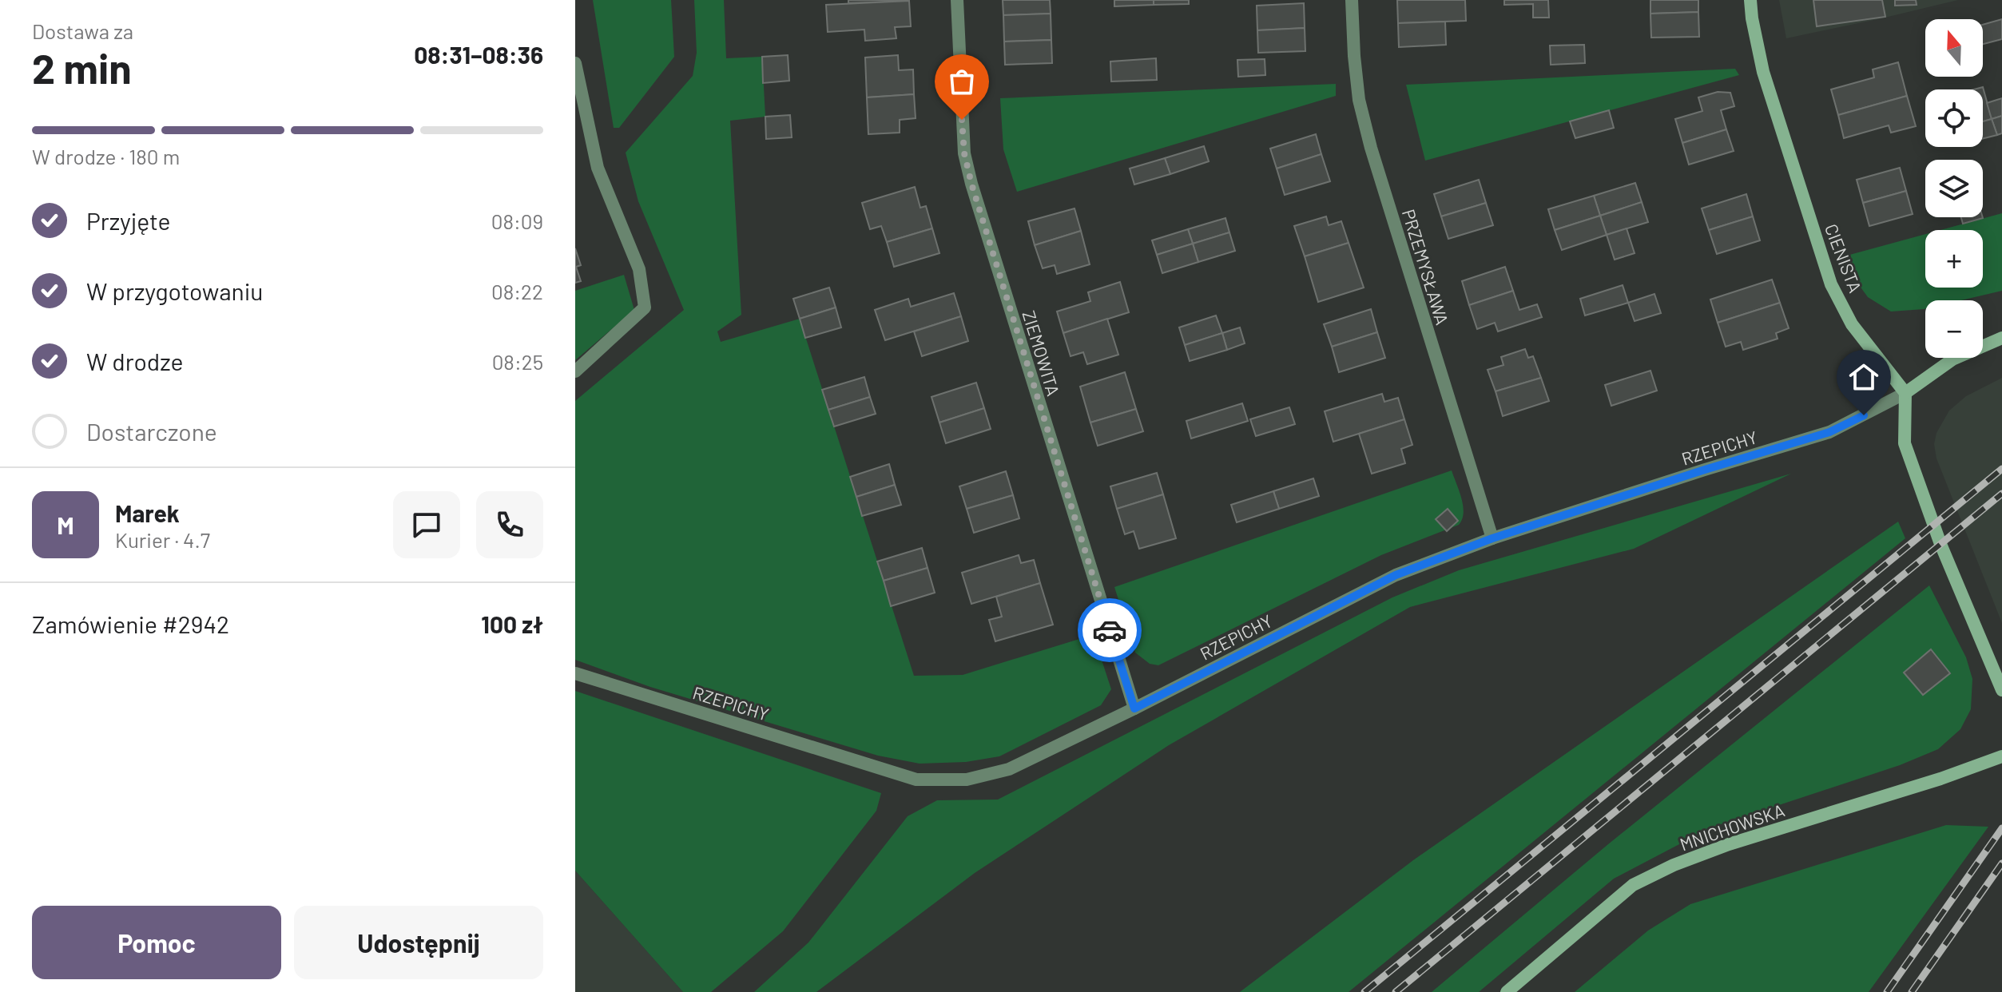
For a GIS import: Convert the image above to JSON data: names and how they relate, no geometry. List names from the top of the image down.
{
  "streets": {
    "street": [
      "CIENISTA",
      "PRZEMYSŁAWA",
      "ZIEMOWITA",
      "RZEPICHY",
      "MNICHOWSKA"
    ]
  },
  "crossings": [
    ["CIENISTA", "RZEPICHY"],
    ["PRZEMYSŁAWA", "RZEPICHY"],
    ["ZIEMOWITA", "RZEPICHY"]
  ],
  "north": "top",
  "page": {
    "heading": ["2 min", "Dostawa za", "08:31–08:36"],
    "panel": [
      "Marek",
      "Kurier · 4.7",
      "Zamówienie #2942",
      "100 zł"
    ],
    "map_buttons": ["+", "−"],
    "bar": "W drodze · 180 m",
    "list": [
      ["Przyjęte", "08:09"],
      ["W przygotowaniu", "08:22"],
      ["W drodze", "08:25"],
      "Dostarczone"
    ],
    "round": "M",
    "buttons": ["Pomoc", "Udostępnij"]
  }
}
